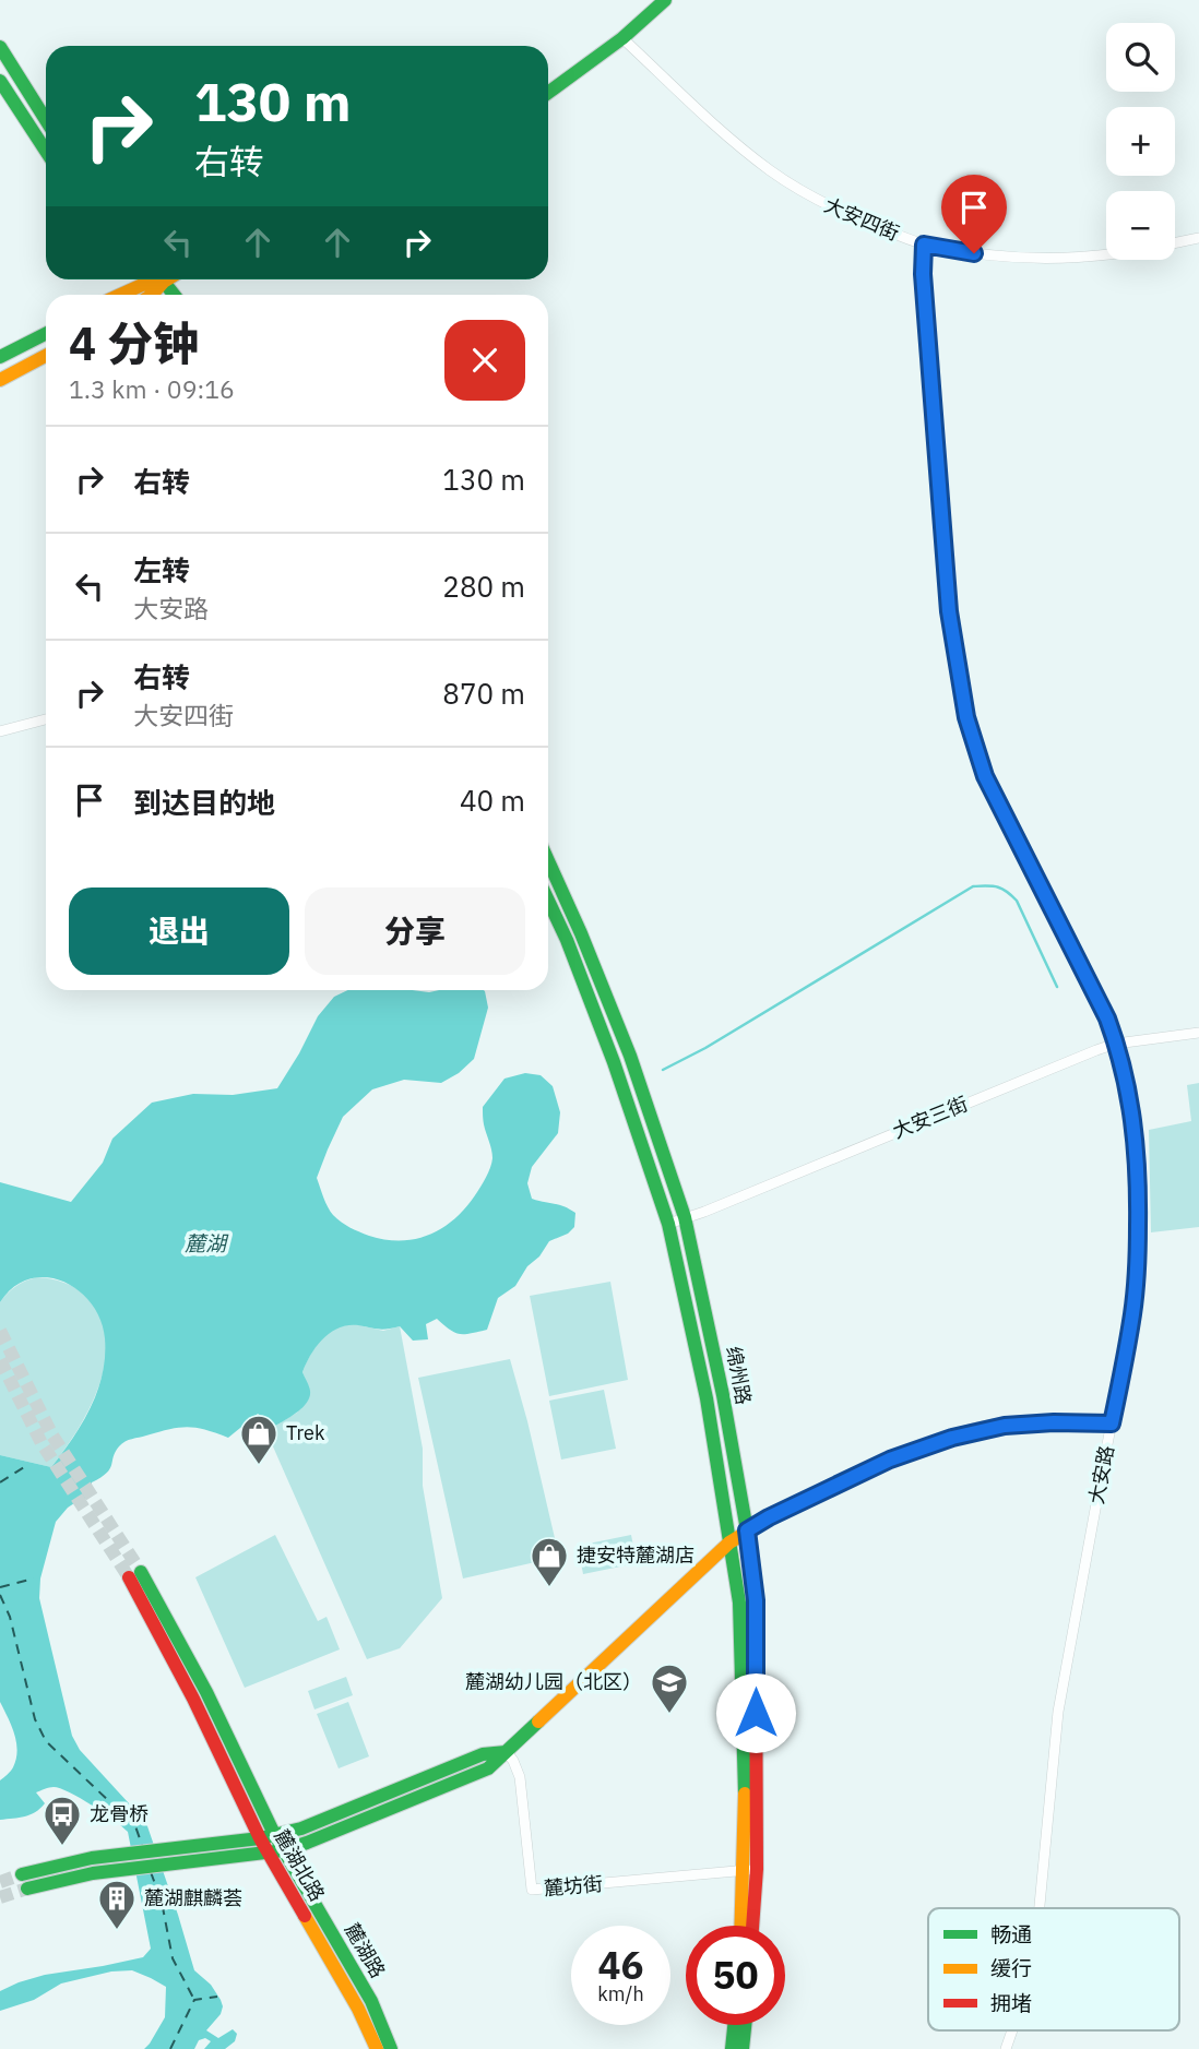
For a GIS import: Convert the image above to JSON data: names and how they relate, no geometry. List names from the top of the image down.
{
  "streets": {
    "street": [
      "大安四街",
      "大安三街",
      "绵州路",
      "大安路",
      "麓湖北路",
      "麓坊街",
      "麓湖路"
    ]
  },
  "crossings": [
    ["大安四街", "大安路"],
    ["大安三街", "绵州路"],
    ["大安三街", "大安路"],
    ["绵州路", "麓坊街"],
    ["麓湖北路", "麓湖路"]
  ],
  "water": ["麓湖"],
  "places": {
    "shop": ["Trek", "捷安特麓湖店"],
    "school or university": ["麓湖幼儿园（北区）"],
    "bus stop": ["龙骨桥"],
    "building": ["麓湖麒麟荟"]
  },
  "legend": ["畅通", "缓行", "拥堵"],
  "page": {
    "map_buttons": ["+", "−"],
    "turn": ["130 m", "右转"],
    "heading": ["4 分钟", "1.3 km · 09:16"],
    "list": [
      {
        "name": "右转",
        "value": "130 m"
      },
      {
        "name": "左转",
        "note": "大安路",
        "value": "280 m"
      },
      {
        "name": "右转",
        "note": "大安四街",
        "value": "870 m"
      },
      {
        "name": "到达目的地",
        "value": "40 m"
      }
    ],
    "buttons": ["退出", "分享"],
    "speed": "46 km/h",
    "limit": "50"
  }
}
